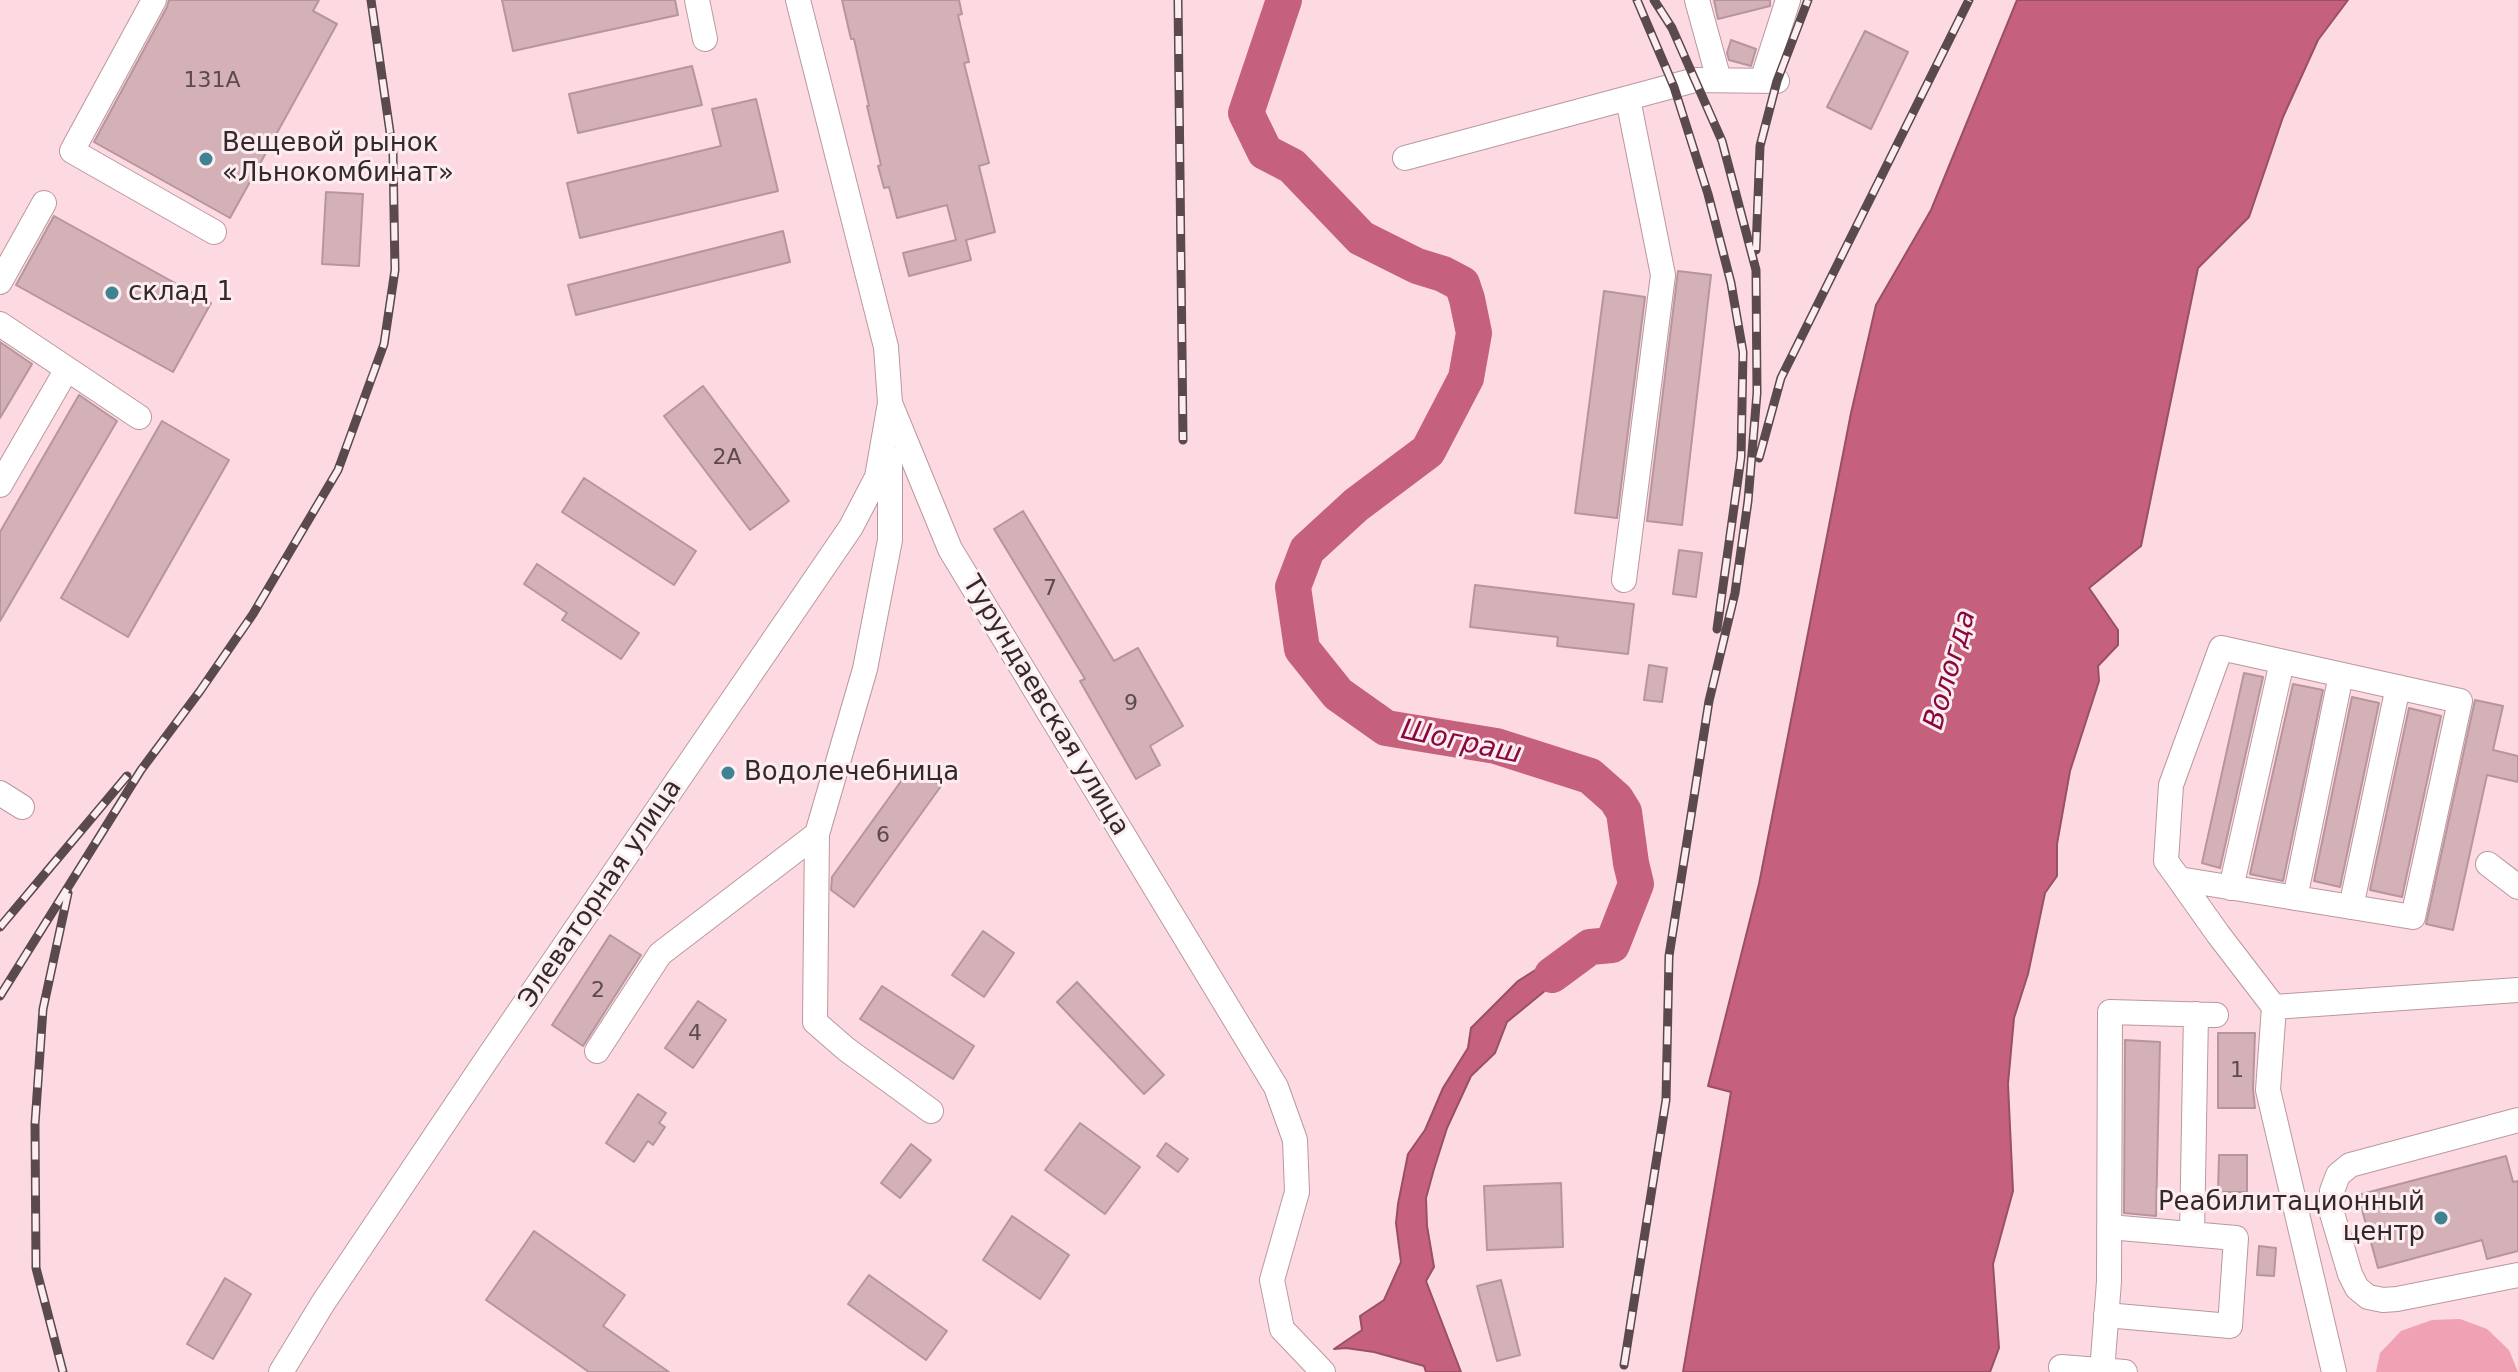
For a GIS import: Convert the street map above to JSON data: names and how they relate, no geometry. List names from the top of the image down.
{
  "streets": {
    "street": ["Турундаевская улица", "Элеваторная улица"]
  },
  "crossings": [
    ["Турундаевская улица", "Элеваторная улица"]
  ],
  "water": ["Вологда", "Шограш"],
  "places": [
    "Вещевой рынок «Льнокомбинат»",
    "склад 1",
    "Водолечебница",
    "Реабилитационный центр"
  ],
  "house_numbers": [
    "131А",
    "2А",
    "7",
    "9",
    "6",
    "2",
    "4",
    "1"
  ]
}
